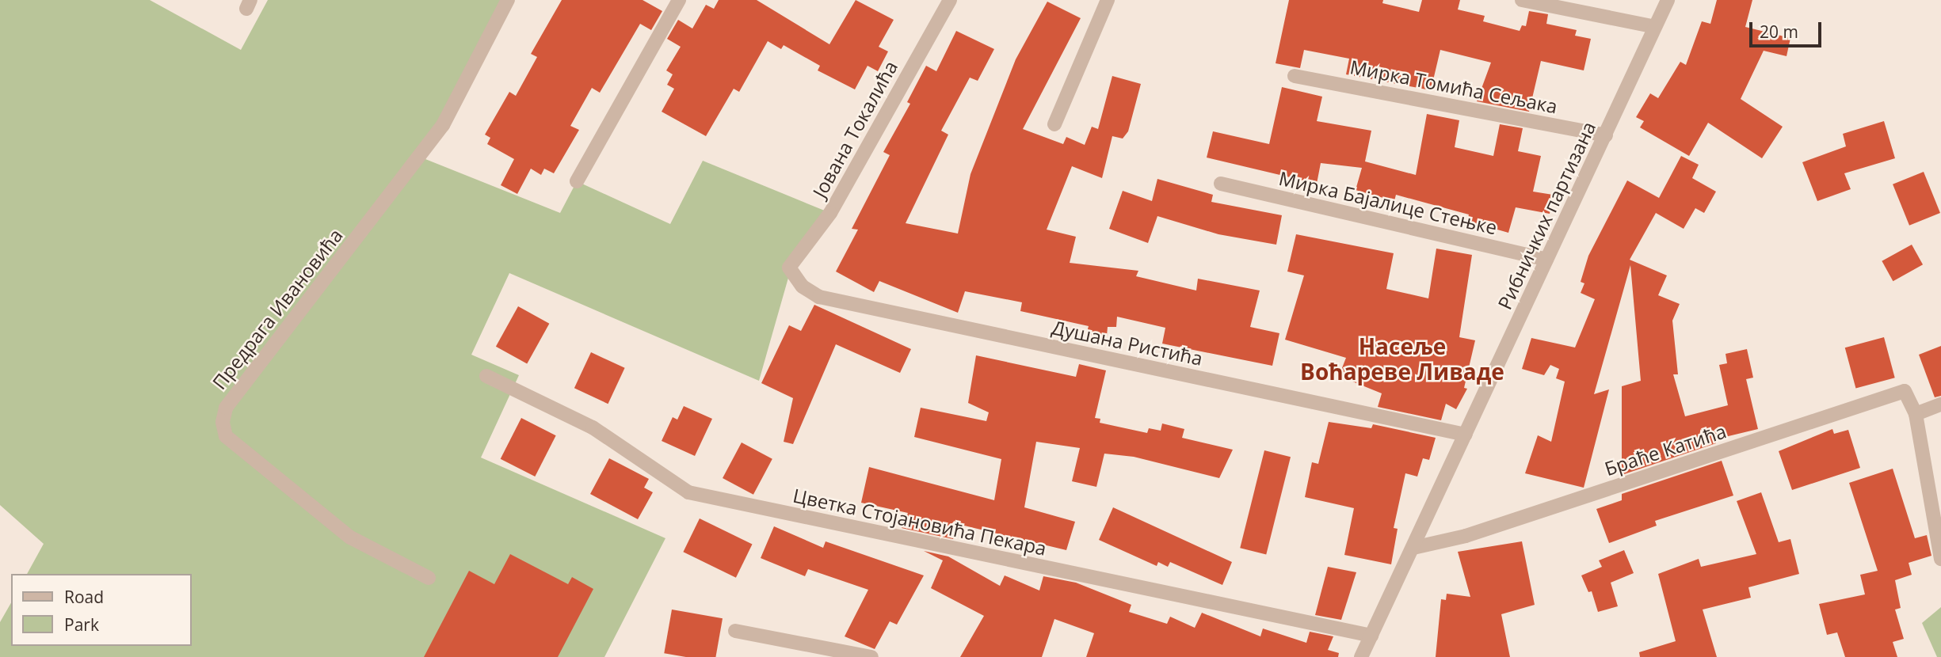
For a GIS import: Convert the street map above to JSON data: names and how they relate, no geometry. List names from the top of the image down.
{
  "streets": {
    "street": [
      "Мирка Томића Сељака",
      "Јована Токалића",
      "Мирка Бајалице Стењке",
      "Рибничких партизана",
      "Предрага Ивановића",
      "Душана Ристића",
      "Браће Катића",
      "Цветка Стојановића Пекара"
    ]
  },
  "crossings": [
    ["Мирка Томића Сељака", "Рибничких партизана"],
    ["Јована Токалића", "Душана Ристића"],
    ["Мирка Бајалице Стењке", "Рибничких партизана"],
    ["Рибничких партизана", "Душана Ристића"],
    ["Рибничких партизана", "Браће Катића"],
    ["Рибничких партизана", "Цветка Стојановића Пекара"]
  ],
  "districts": ["Насеље Воћареве Ливаде"],
  "legend": ["Road", "Park"],
  "scale_bar": "20 m"
}
